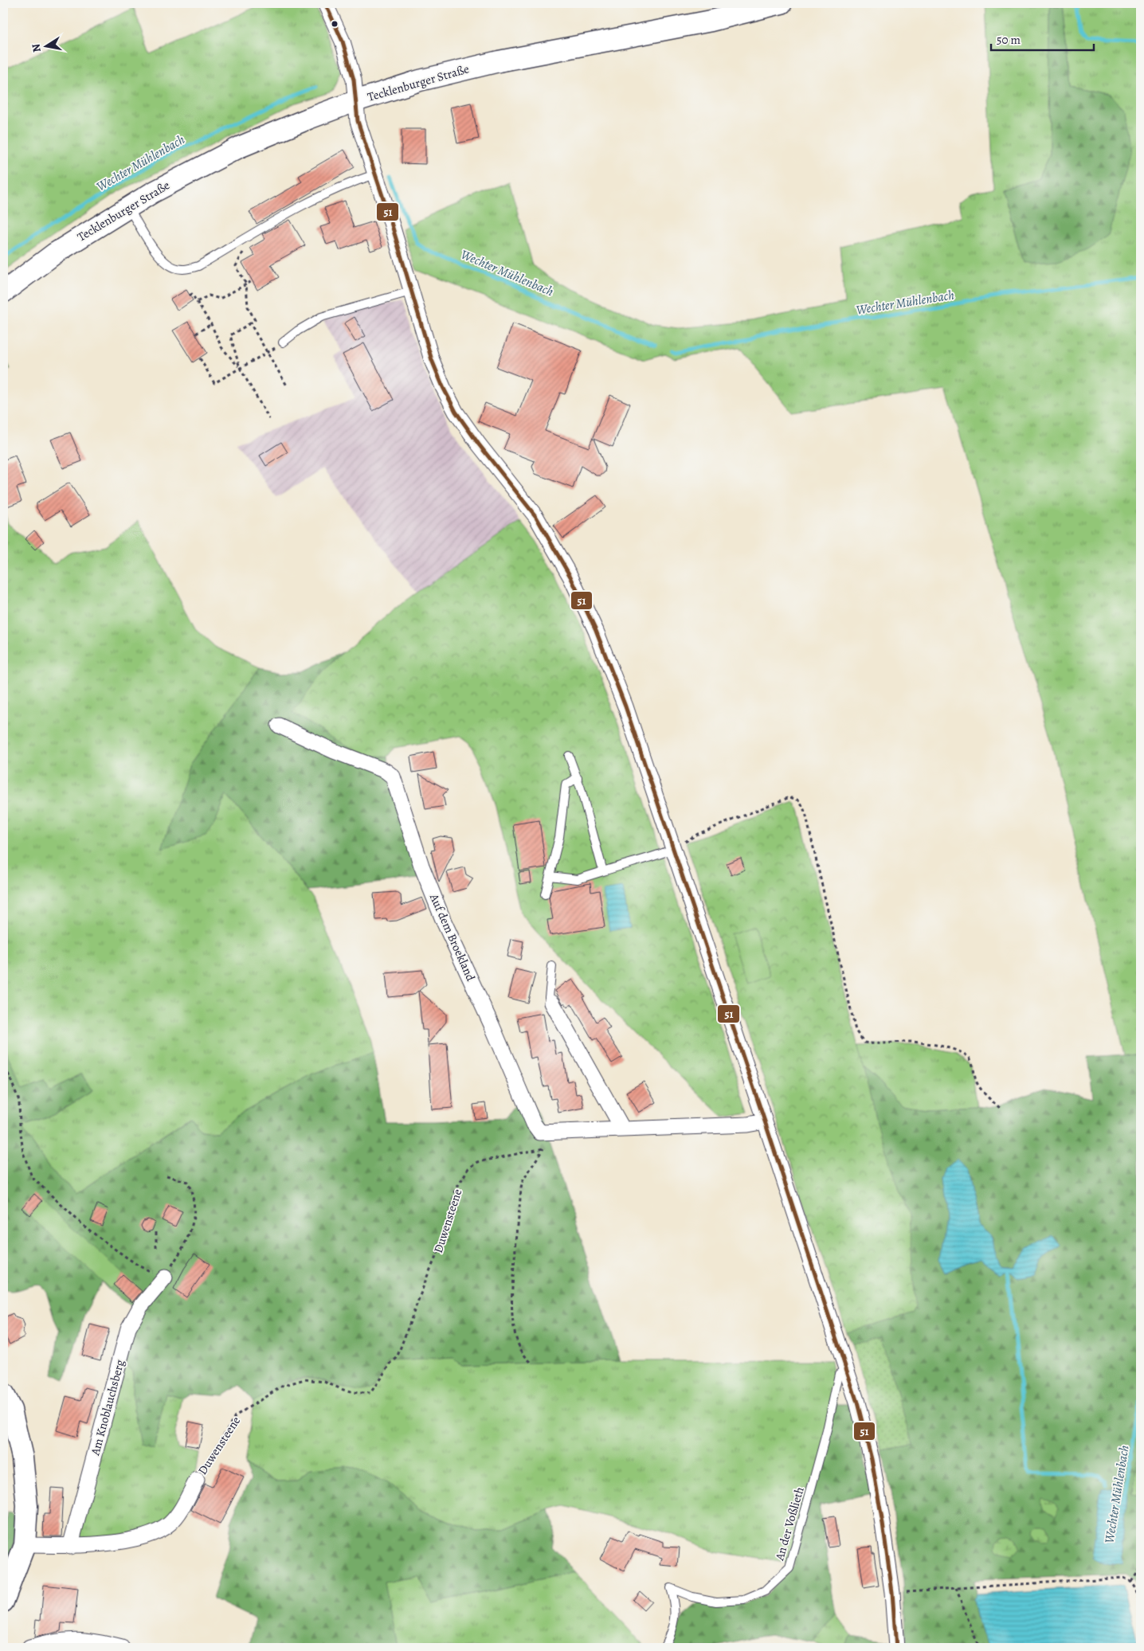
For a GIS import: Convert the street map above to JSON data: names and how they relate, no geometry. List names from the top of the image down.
{
  "streets": {
    "main road": ["Tecklenburger Straße"],
    "street": ["Auf dem Broekland", "Duwensteene", "Am Knoblauchsberg"],
    "lane": ["An der Voßlieth"]
  },
  "crossings": [
    ["Duwensteene", "Am Knoblauchsberg"]
  ],
  "water": ["Wechter Mühlenbach"],
  "lines": ["transit line 51"],
  "scale_bar": "50 m",
  "north": "left"
}
